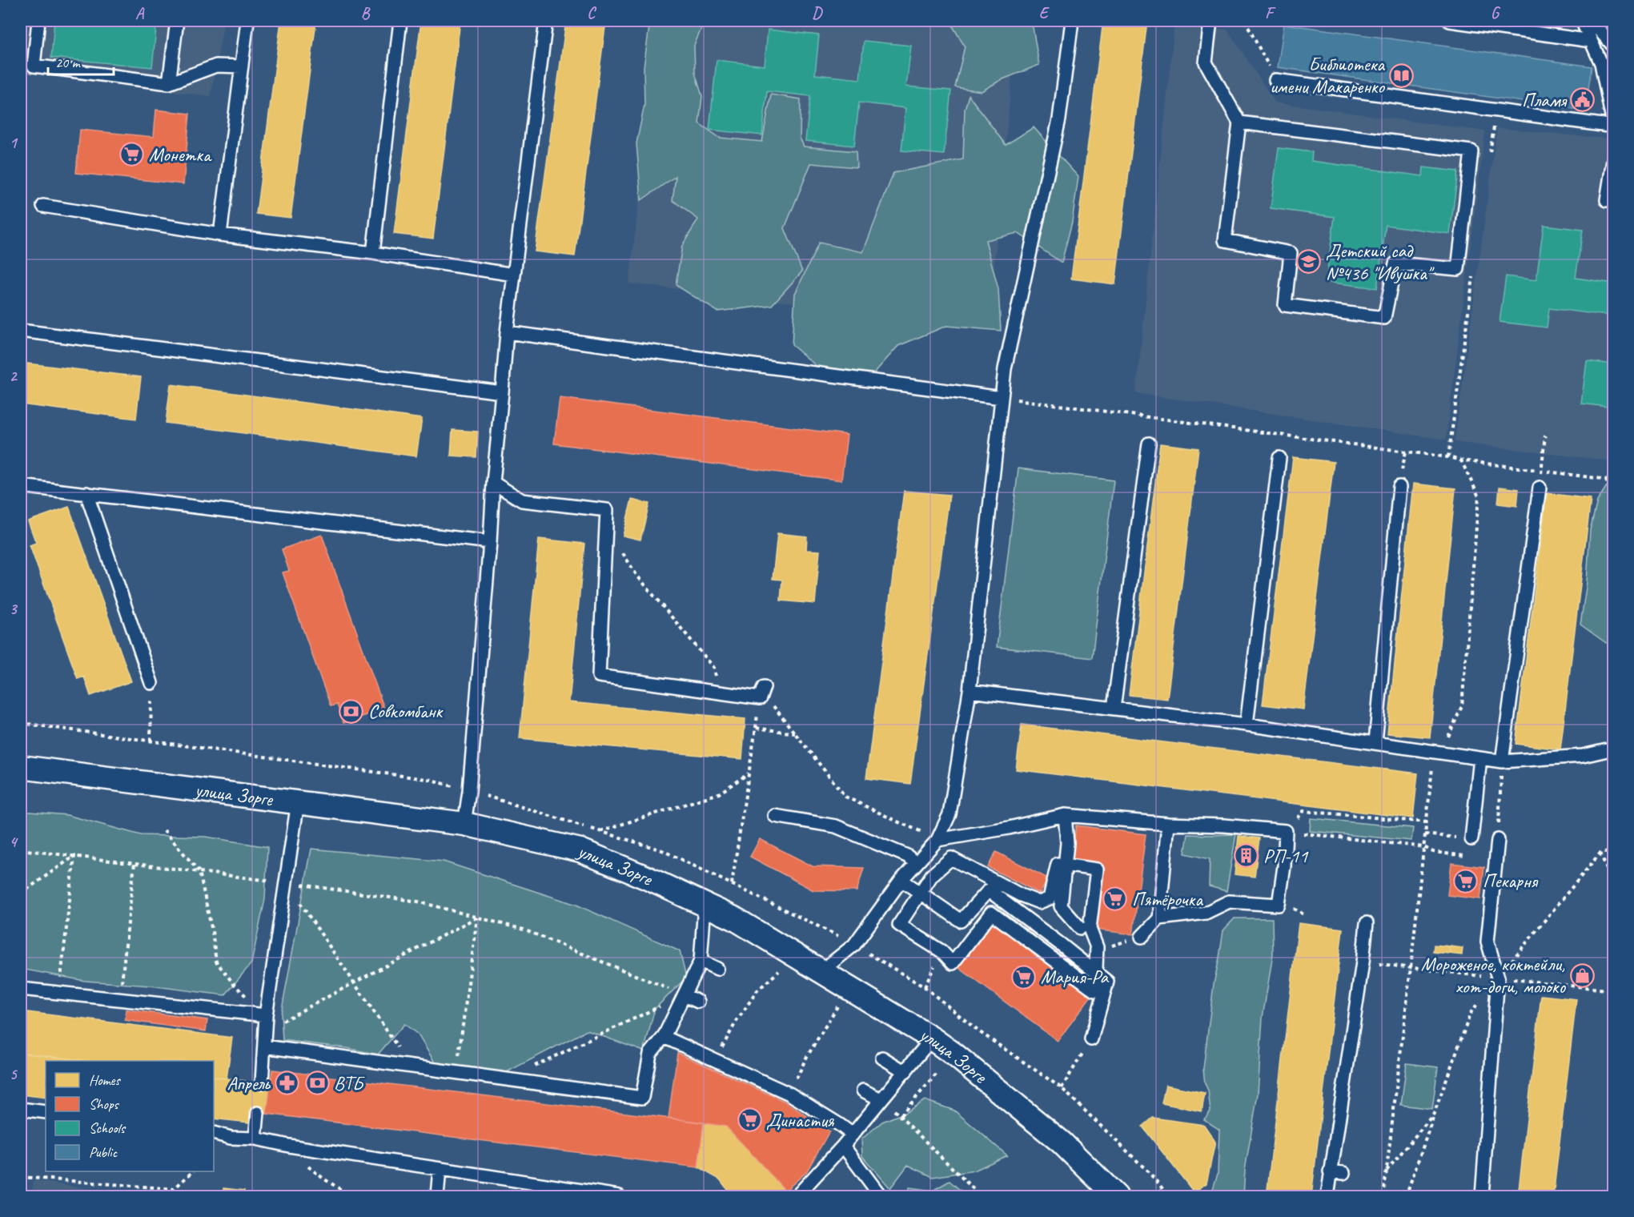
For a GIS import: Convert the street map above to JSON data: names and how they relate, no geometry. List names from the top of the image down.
{
  "streets": {
    "street": ["улица Зорге"]
  },
  "places": {
    "library": ["Библиотека имени Макаренко"],
    "public building": ["Пламя"],
    "supermarket": [
      "Монетка",
      "Пекарня",
      "Пятёрочка",
      "Мария-Ра",
      "Династия"
    ],
    "school or university": ["Детский сад №436 \"Ивушка\""],
    "bank": ["Совкомбанк", "ВТБ"],
    "building": ["РП-11"],
    "shop": ["Мороженое, коктейли, хот-доги, молоко"],
    "pharmacy": ["Апрель"]
  },
  "legend": [
    "Homes",
    "Shops",
    "Schools",
    "Public"
  ],
  "scale_bar": "20 m",
  "grid": {
    "columns": [
      "A",
      "B",
      "C",
      "D",
      "E",
      "F",
      "G"
    ],
    "rows": [
      "1",
      "2",
      "3",
      "4",
      "5"
    ]
  }
}
